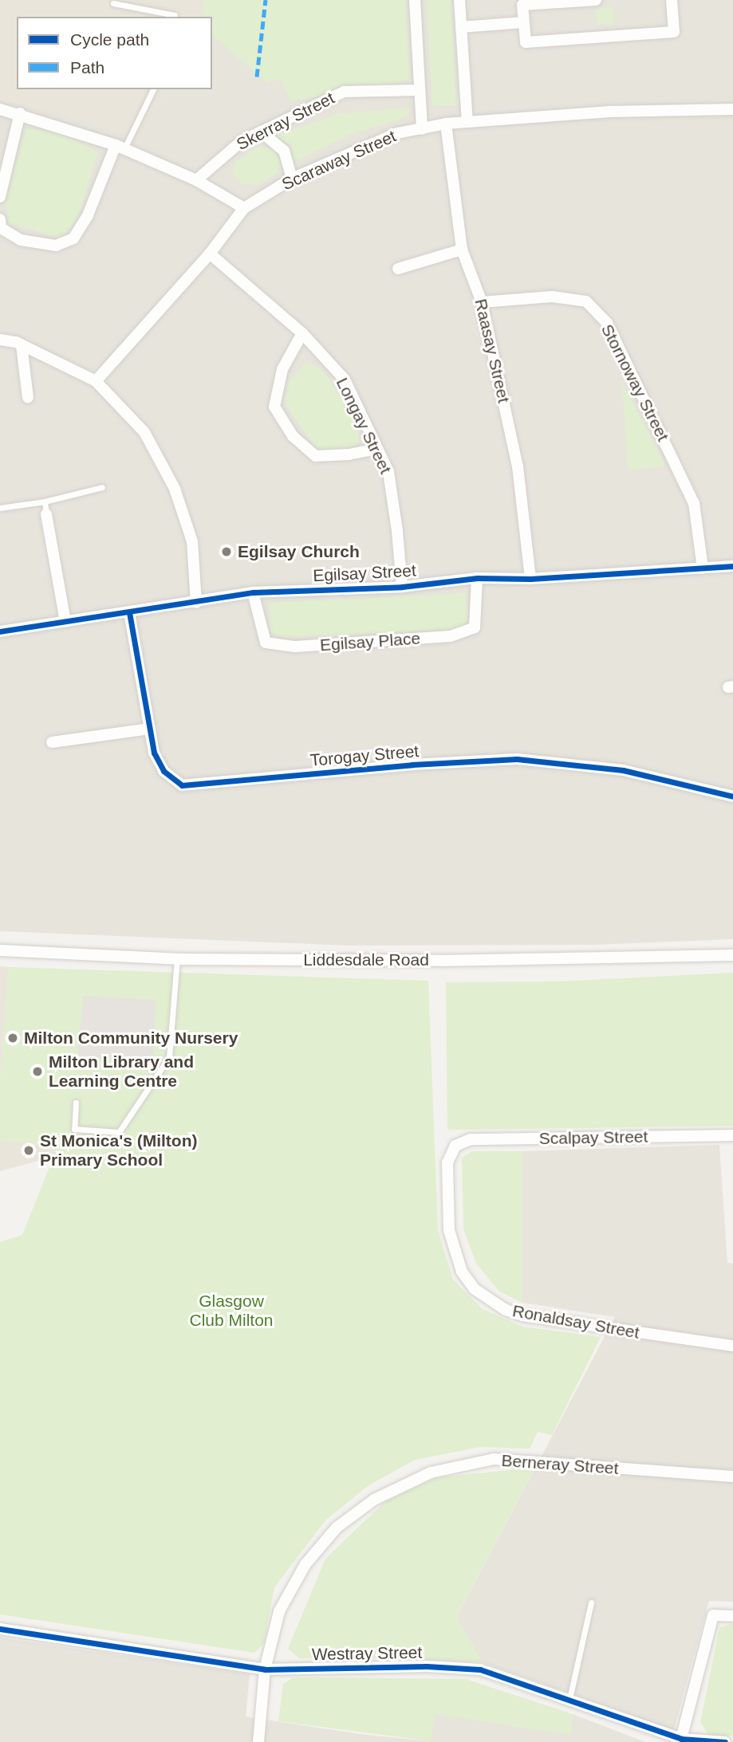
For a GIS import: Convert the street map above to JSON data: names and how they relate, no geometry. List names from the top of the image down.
{
  "streets": {
    "street": [
      "Skerray Street",
      "Scaraway Street",
      "Raasay Street",
      "Stornoway Street",
      "Longay Street",
      "Egilsay Street",
      "Egilsay Place",
      "Torogay Street",
      "Liddesdale Road",
      "Scalpay Street",
      "Ronaldsay Street",
      "Berneray Street",
      "Westray Street"
    ]
  },
  "crossings": [
    ["Scaraway Street", "Raasay Street"],
    ["Scaraway Street", "Longay Street"],
    ["Raasay Street", "Stornoway Street"],
    ["Raasay Street", "Egilsay Street"],
    ["Stornoway Street", "Egilsay Street"],
    ["Longay Street", "Egilsay Street"],
    ["Egilsay Street", "Egilsay Place"],
    ["Egilsay Street", "Torogay Street"],
    ["Scalpay Street", "Ronaldsay Street"],
    ["Berneray Street", "Westray Street"]
  ],
  "parks": ["Glasgow Club Milton"],
  "places": [
    "Egilsay Church",
    "Milton Community Nursery",
    "Milton Library and Learning Centre",
    "St Monica's (Milton) Primary School"
  ],
  "legend": ["Cycle path", "Path"]
}
